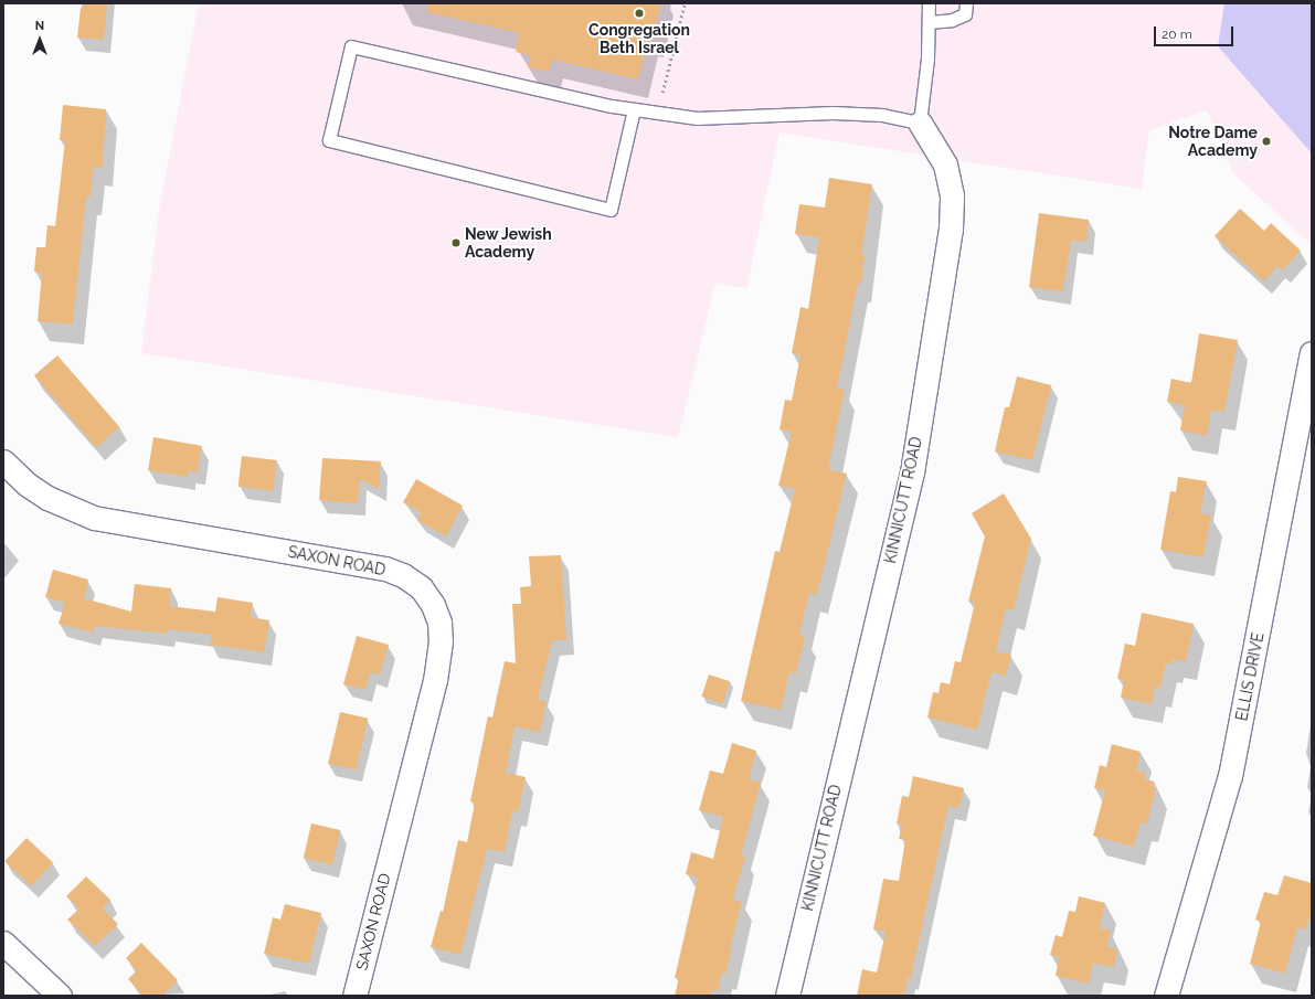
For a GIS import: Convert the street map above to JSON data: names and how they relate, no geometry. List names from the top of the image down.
{
  "streets": {
    "street": ["KINNICUTT ROAD", "SAXON ROAD", "ELLIS DRIVE"]
  },
  "places": ["Congregation Beth Israel", "Notre Dame Academy", "New Jewish Academy"],
  "scale_bar": "20 m",
  "north": "top"
}
